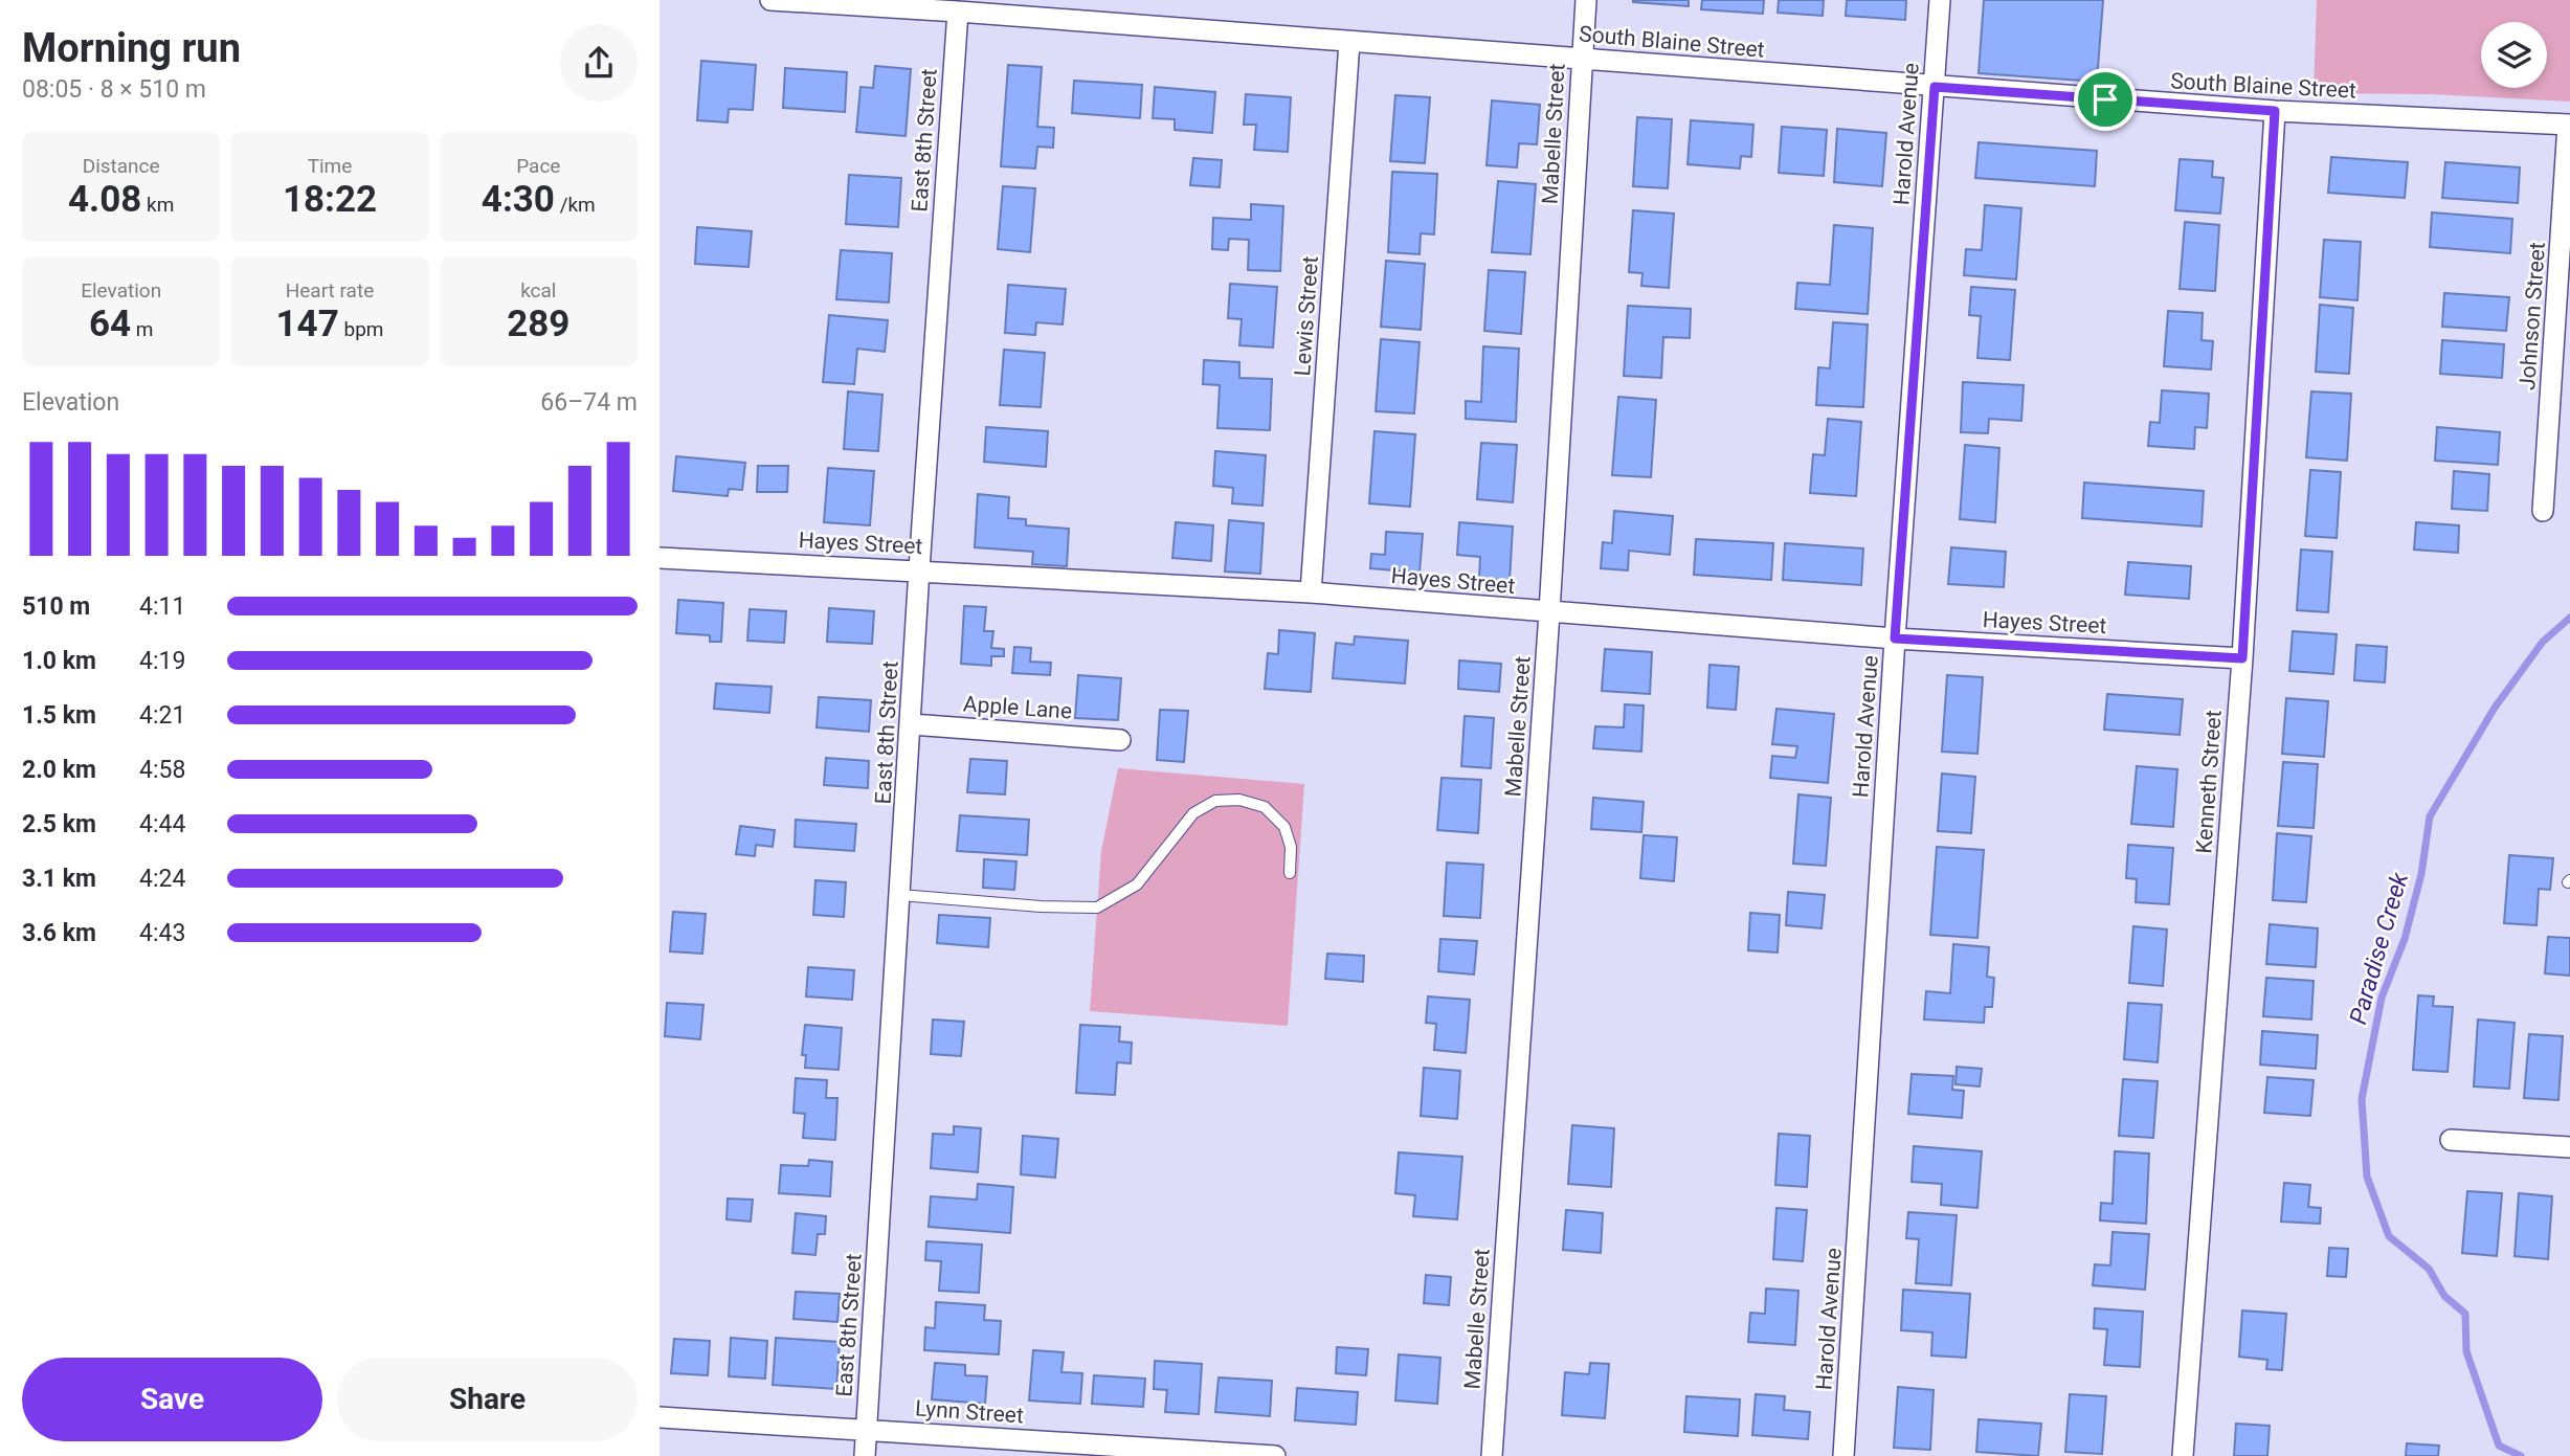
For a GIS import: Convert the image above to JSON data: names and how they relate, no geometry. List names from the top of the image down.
{
  "streets": {
    "street": [
      "South Blaine Street",
      "Mabelle Street",
      "Harold Avenue",
      "East 8th Street",
      "Lewis Street",
      "Johnson Street",
      "Hayes Street",
      "Apple Lane",
      "Kenneth Street",
      "Lynn Street"
    ]
  },
  "crossings": [
    ["South Blaine Street", "Mabelle Street"],
    ["South Blaine Street", "Harold Avenue"],
    ["South Blaine Street", "East 8th Street"],
    ["South Blaine Street", "Lewis Street"],
    ["South Blaine Street", "Johnson Street"],
    ["South Blaine Street", "Kenneth Street"],
    ["Mabelle Street", "Hayes Street"],
    ["Harold Avenue", "Hayes Street"],
    ["East 8th Street", "Hayes Street"],
    ["East 8th Street", "Apple Lane"],
    ["East 8th Street", "Lynn Street"],
    ["Lewis Street", "Hayes Street"],
    ["Hayes Street", "Kenneth Street"]
  ],
  "water": ["Paradise Creek"],
  "page": {
    "heading": ["Morning run", "08:05 · 8 × 510 m"],
    "stats": [
      ["Distance", "4.08 km"],
      ["Time", "18:22"],
      ["Pace", "4:30 /km"],
      ["Elevation", "64 m"],
      ["Heart rate", "147 bpm"],
      ["kcal", "289"]
    ],
    "chart": ["Elevation", "66–74 m"],
    "list": [
      {
        "name": "510 m",
        "note": "4:11"
      },
      {
        "name": "1.0 km",
        "note": "4:19"
      },
      {
        "name": "1.5 km",
        "note": "4:21"
      },
      {
        "name": "2.0 km",
        "note": "4:58"
      },
      {
        "name": "2.5 km",
        "note": "4:44"
      },
      {
        "name": "3.1 km",
        "note": "4:24"
      },
      {
        "name": "3.6 km",
        "note": "4:43"
      }
    ],
    "buttons": ["Save", "Share"]
  }
}
